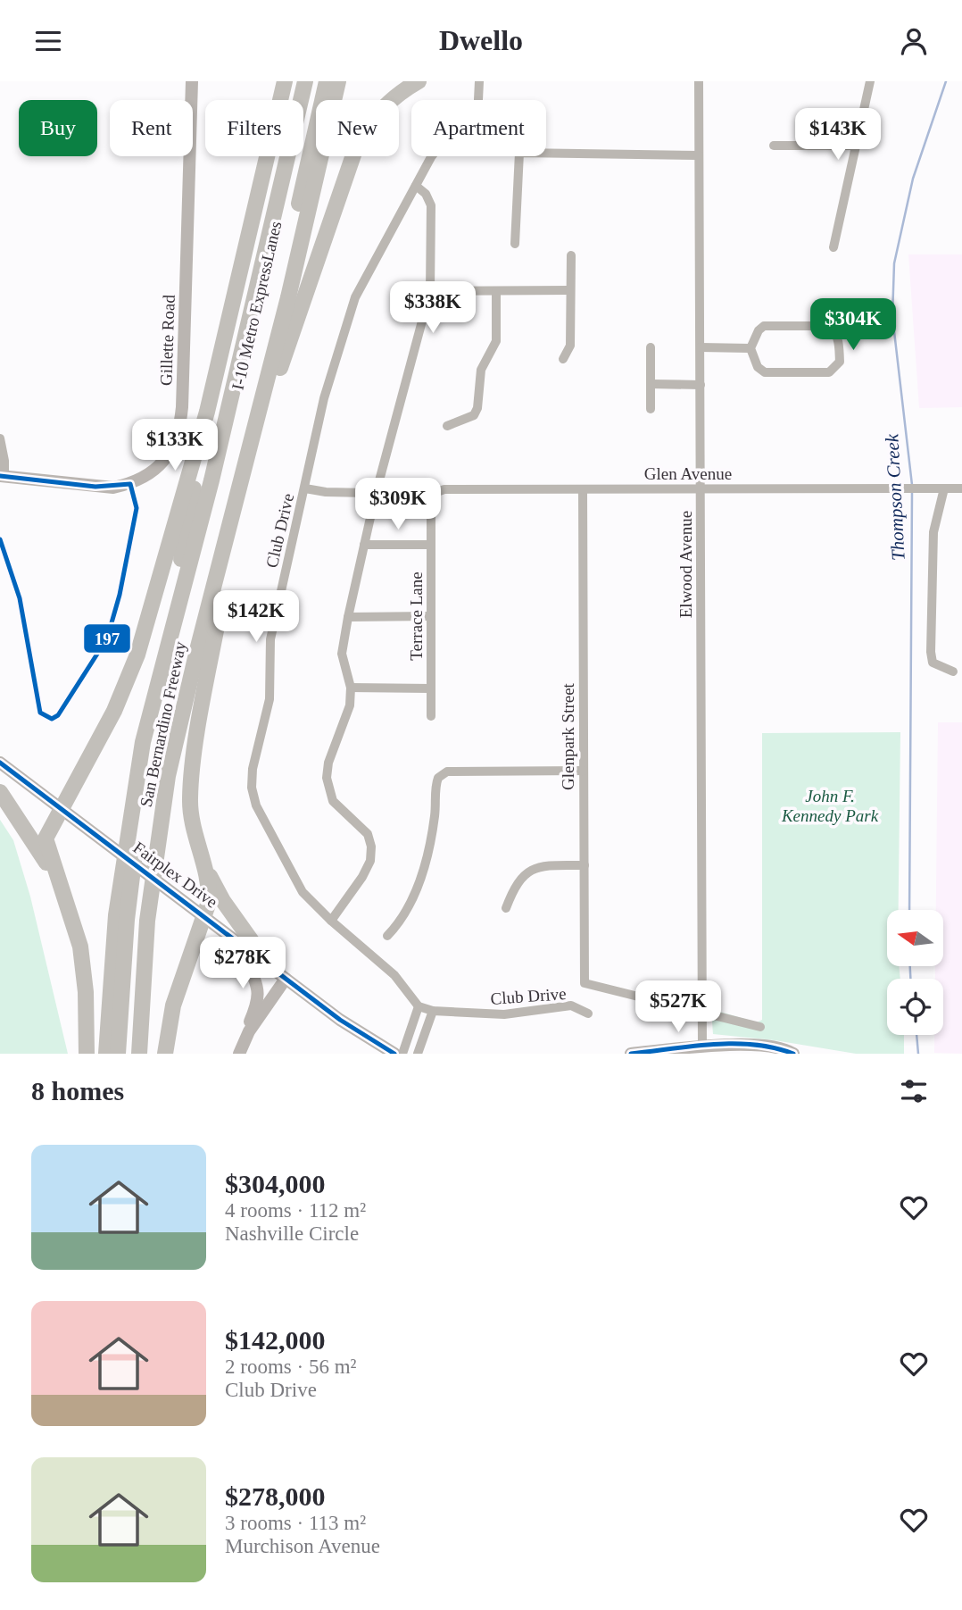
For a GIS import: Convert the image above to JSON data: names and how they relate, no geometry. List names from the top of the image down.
{
  "streets": {
    "highway": ["I-10 Metro ExpressLanes", "San Bernardino Freeway"],
    "main road": ["Gillette Road", "Fairplex Drive"],
    "street": [
      "Glen Avenue",
      "Club Drive",
      "Elwood Avenue",
      "Terrace Lane",
      "Glenpark Street"
    ]
  },
  "crossings": [
    ["Glen Avenue", "Club Drive"],
    ["Glen Avenue", "Elwood Avenue"],
    ["Glen Avenue", "Glenpark Street"],
    ["Elwood Avenue", "Glenpark Street"]
  ],
  "water": ["Thompson Creek"],
  "parks": ["John F. Kennedy Park"],
  "lines": ["transit line 197"],
  "north": "left",
  "page": {
    "header": "Dwello",
    "chip": [
      "Buy",
      "Rent",
      "Filters",
      "New",
      "Apartment"
    ],
    "price": [
      "$143K",
      "$338K",
      "$304K",
      "$133K",
      "$309K",
      "$142K",
      "$278K",
      "$527K"
    ],
    "heading": "8 homes",
    "list": [
      {
        "name": "$304,000",
        "note": "4 rooms · 112 m² · Nashville Circle"
      },
      {
        "name": "$142,000",
        "note": "2 rooms · 56 m² · Club Drive"
      },
      {
        "name": "$278,000",
        "note": "3 rooms · 113 m² · Murchison Avenue"
      }
    ]
  }
}
